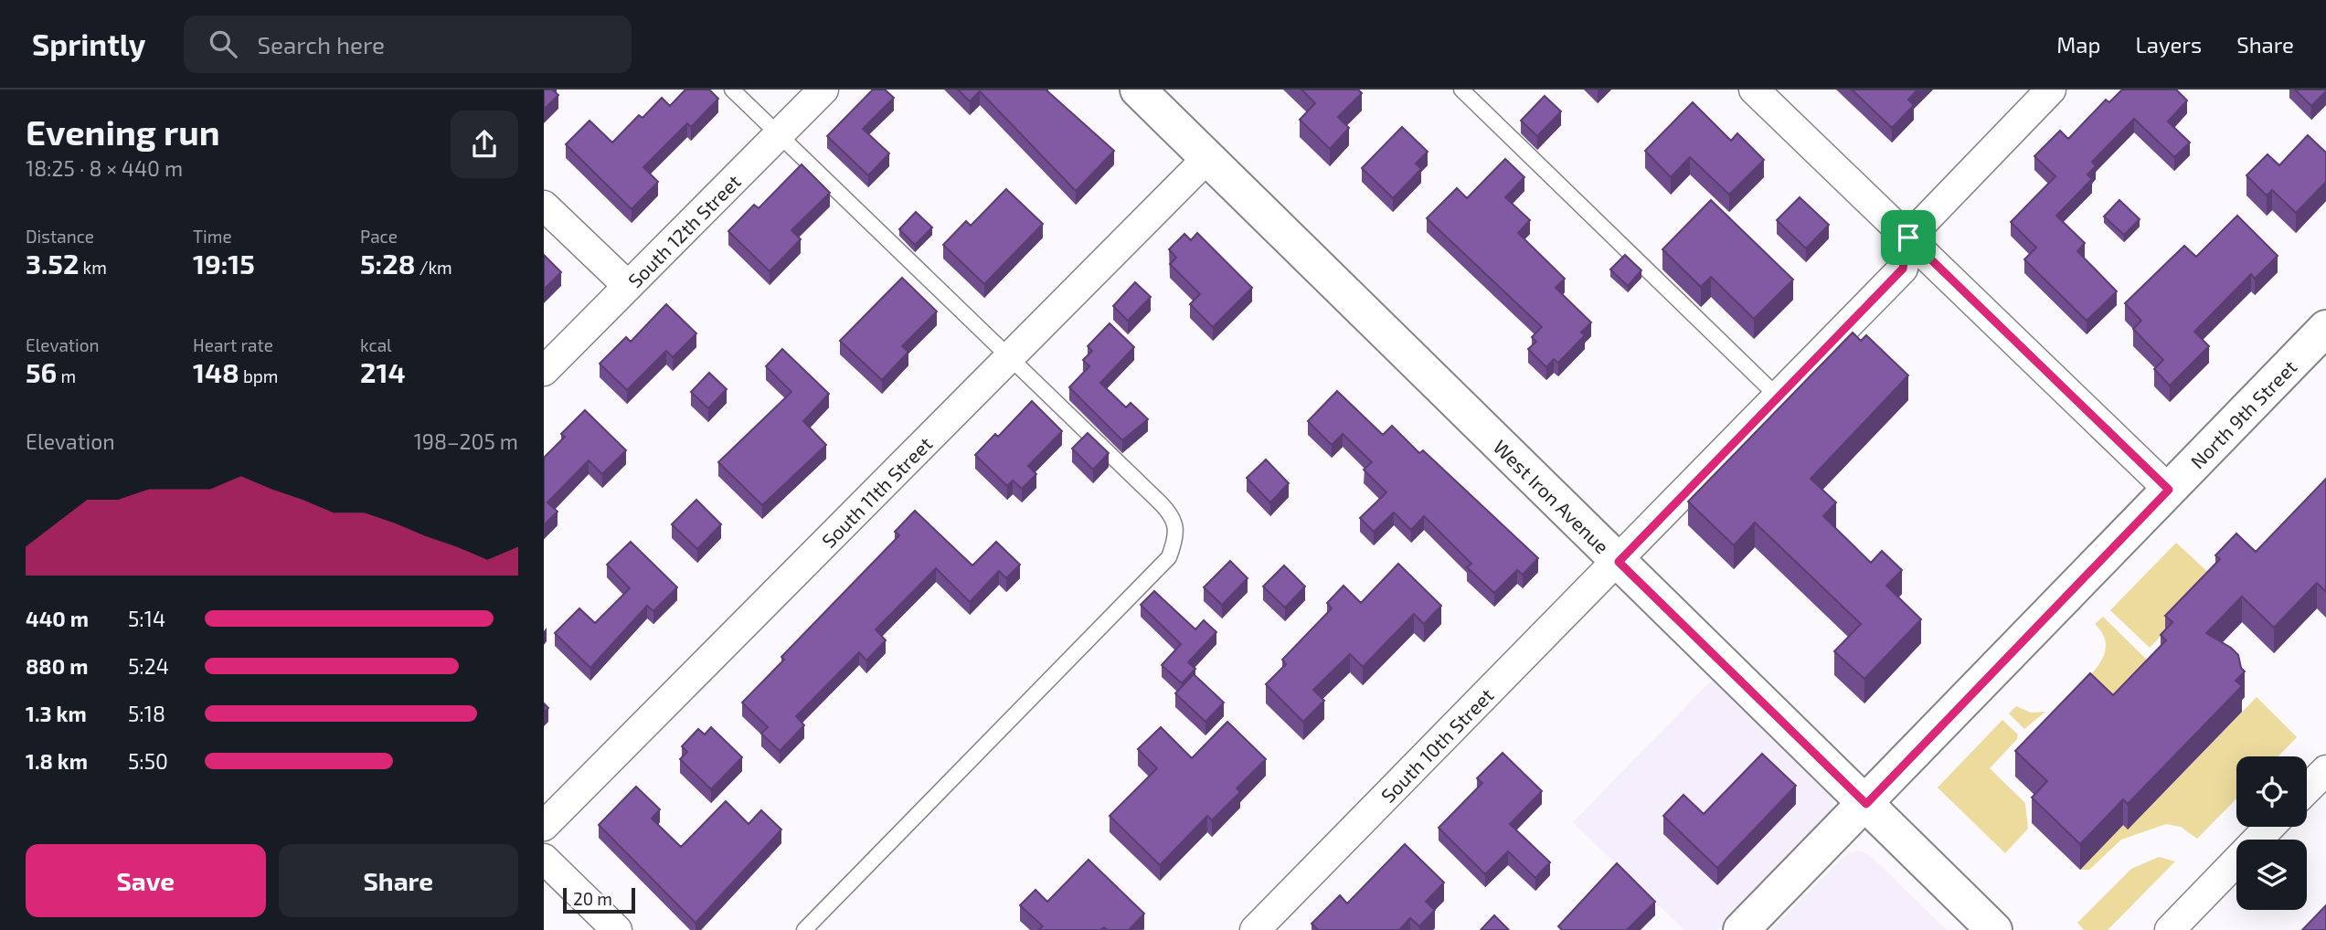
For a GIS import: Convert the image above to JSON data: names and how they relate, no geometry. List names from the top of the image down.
{
  "streets": {
    "street": [
      "South 12th Street",
      "North 9th Street",
      "South 11th Street",
      "West Iron Avenue",
      "South 10th Street"
    ]
  },
  "crossings": [
    ["North 9th Street", "West Iron Avenue"],
    ["South 11th Street", "West Iron Avenue"],
    ["West Iron Avenue", "South 10th Street"]
  ],
  "scale_bar": "20 m",
  "page": {
    "header": "Sprintly",
    "search": "Search here",
    "nav": ["Map", "Layers", "Share"],
    "heading": ["Evening run", "18:25 · 8 × 440 m"],
    "stats": [
      ["Distance", "3.52 km"],
      ["Time", "19:15"],
      ["Pace", "5:28 /km"],
      ["Elevation", "56 m"],
      ["Heart rate", "148 bpm"],
      ["kcal", "214"]
    ],
    "chart": ["Elevation", "198–205 m"],
    "list": [
      {
        "name": "440 m",
        "note": "5:14"
      },
      {
        "name": "880 m",
        "note": "5:24"
      },
      {
        "name": "1.3 km",
        "note": "5:18"
      },
      {
        "name": "1.8 km",
        "note": "5:50"
      }
    ],
    "buttons": ["Save", "Share"],
    "scale": "20 m"
  }
}
